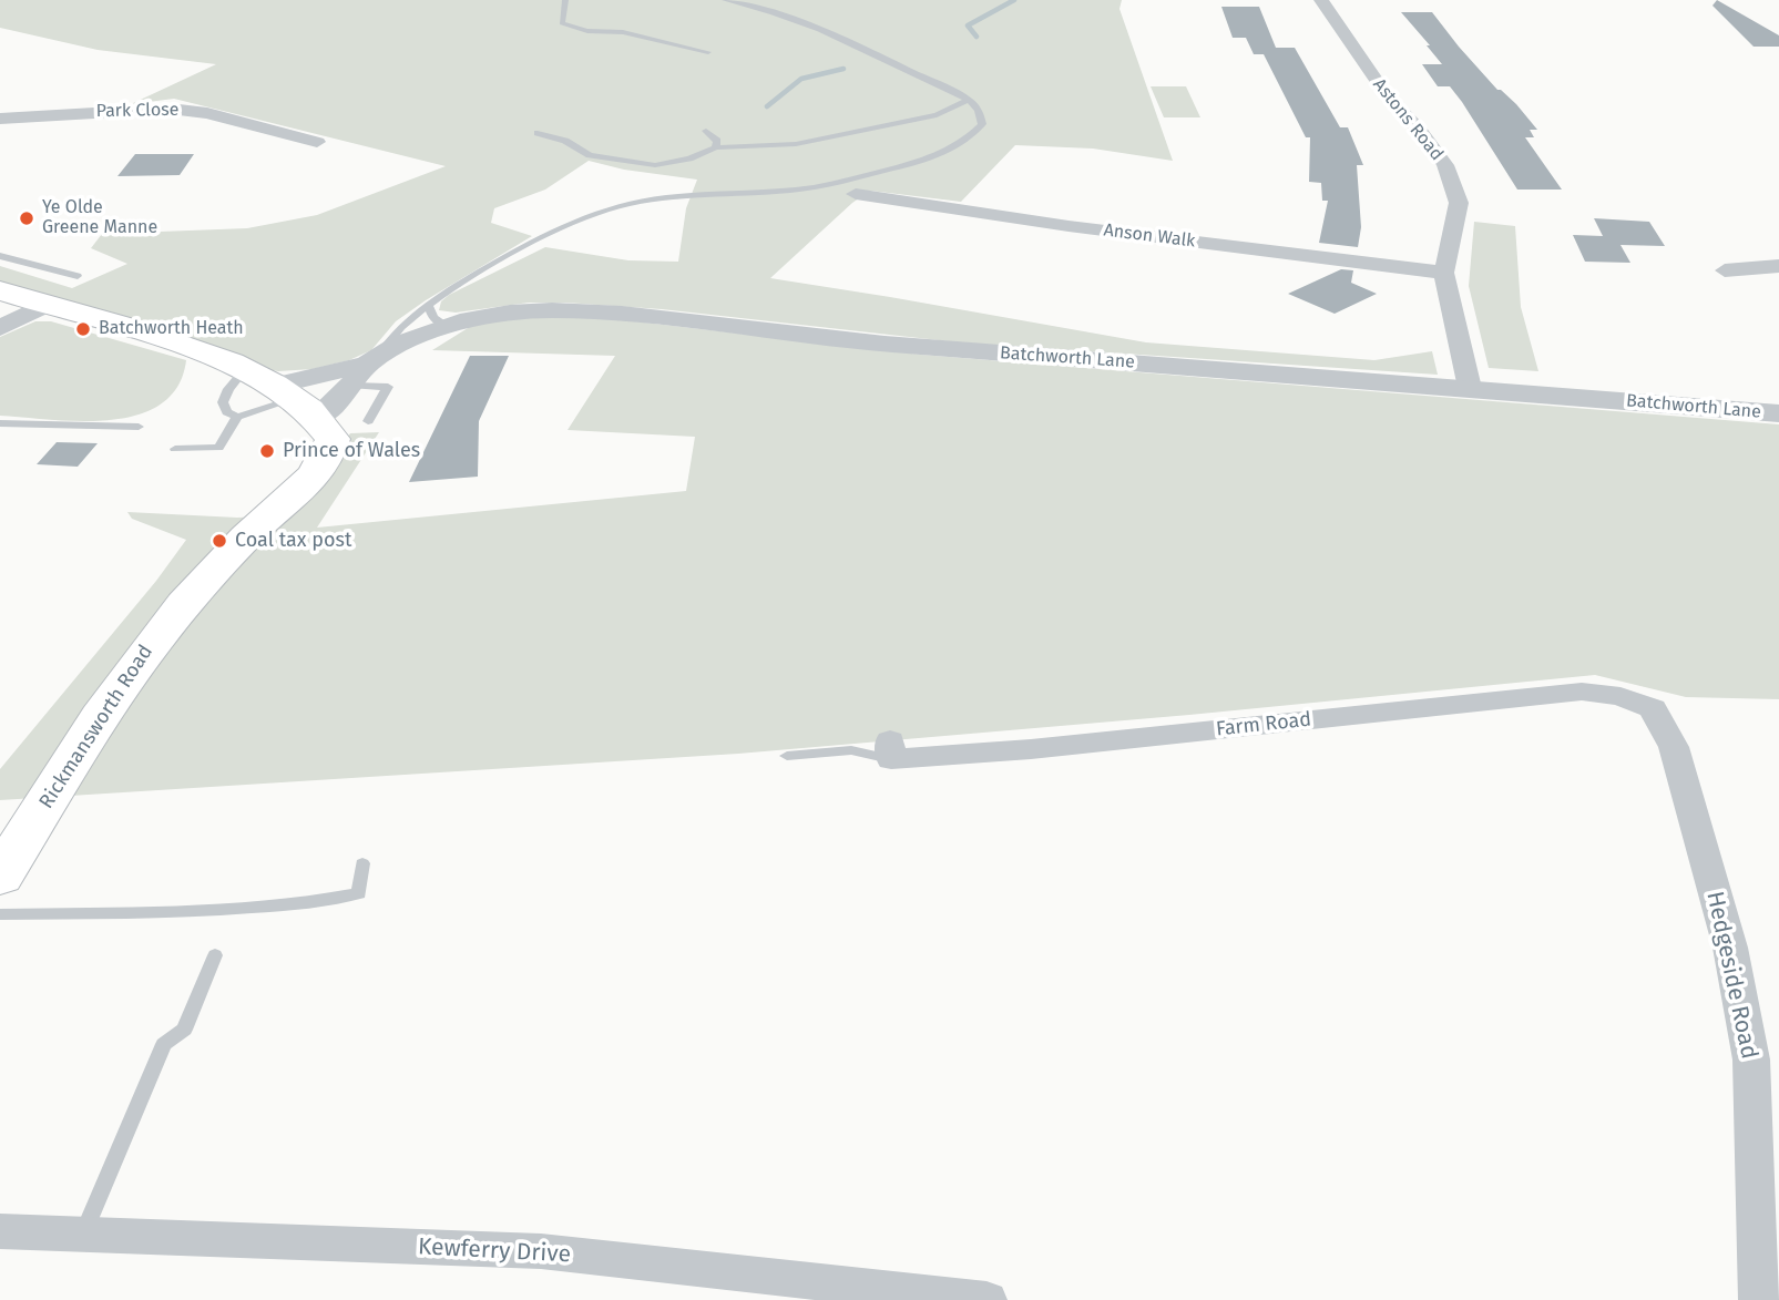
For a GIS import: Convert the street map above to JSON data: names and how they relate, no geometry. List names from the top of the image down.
{
  "streets": {
    "main road": ["Rickmansworth Road"],
    "street": [
      "Park Close",
      "Astons Road",
      "Anson Walk",
      "Batchworth Lane",
      "Farm Road",
      "Hedgeside Road",
      "Kewferry Drive"
    ]
  },
  "crossings": [
    ["Astons Road", "Anson Walk"],
    ["Astons Road", "Batchworth Lane"],
    ["Batchworth Lane", "Rickmansworth Road"],
    ["Farm Road", "Hedgeside Road"]
  ],
  "places": [
    "Ye Olde Greene Manne",
    "Batchworth Heath",
    "Prince of Wales",
    "Coal tax post"
  ]
}
